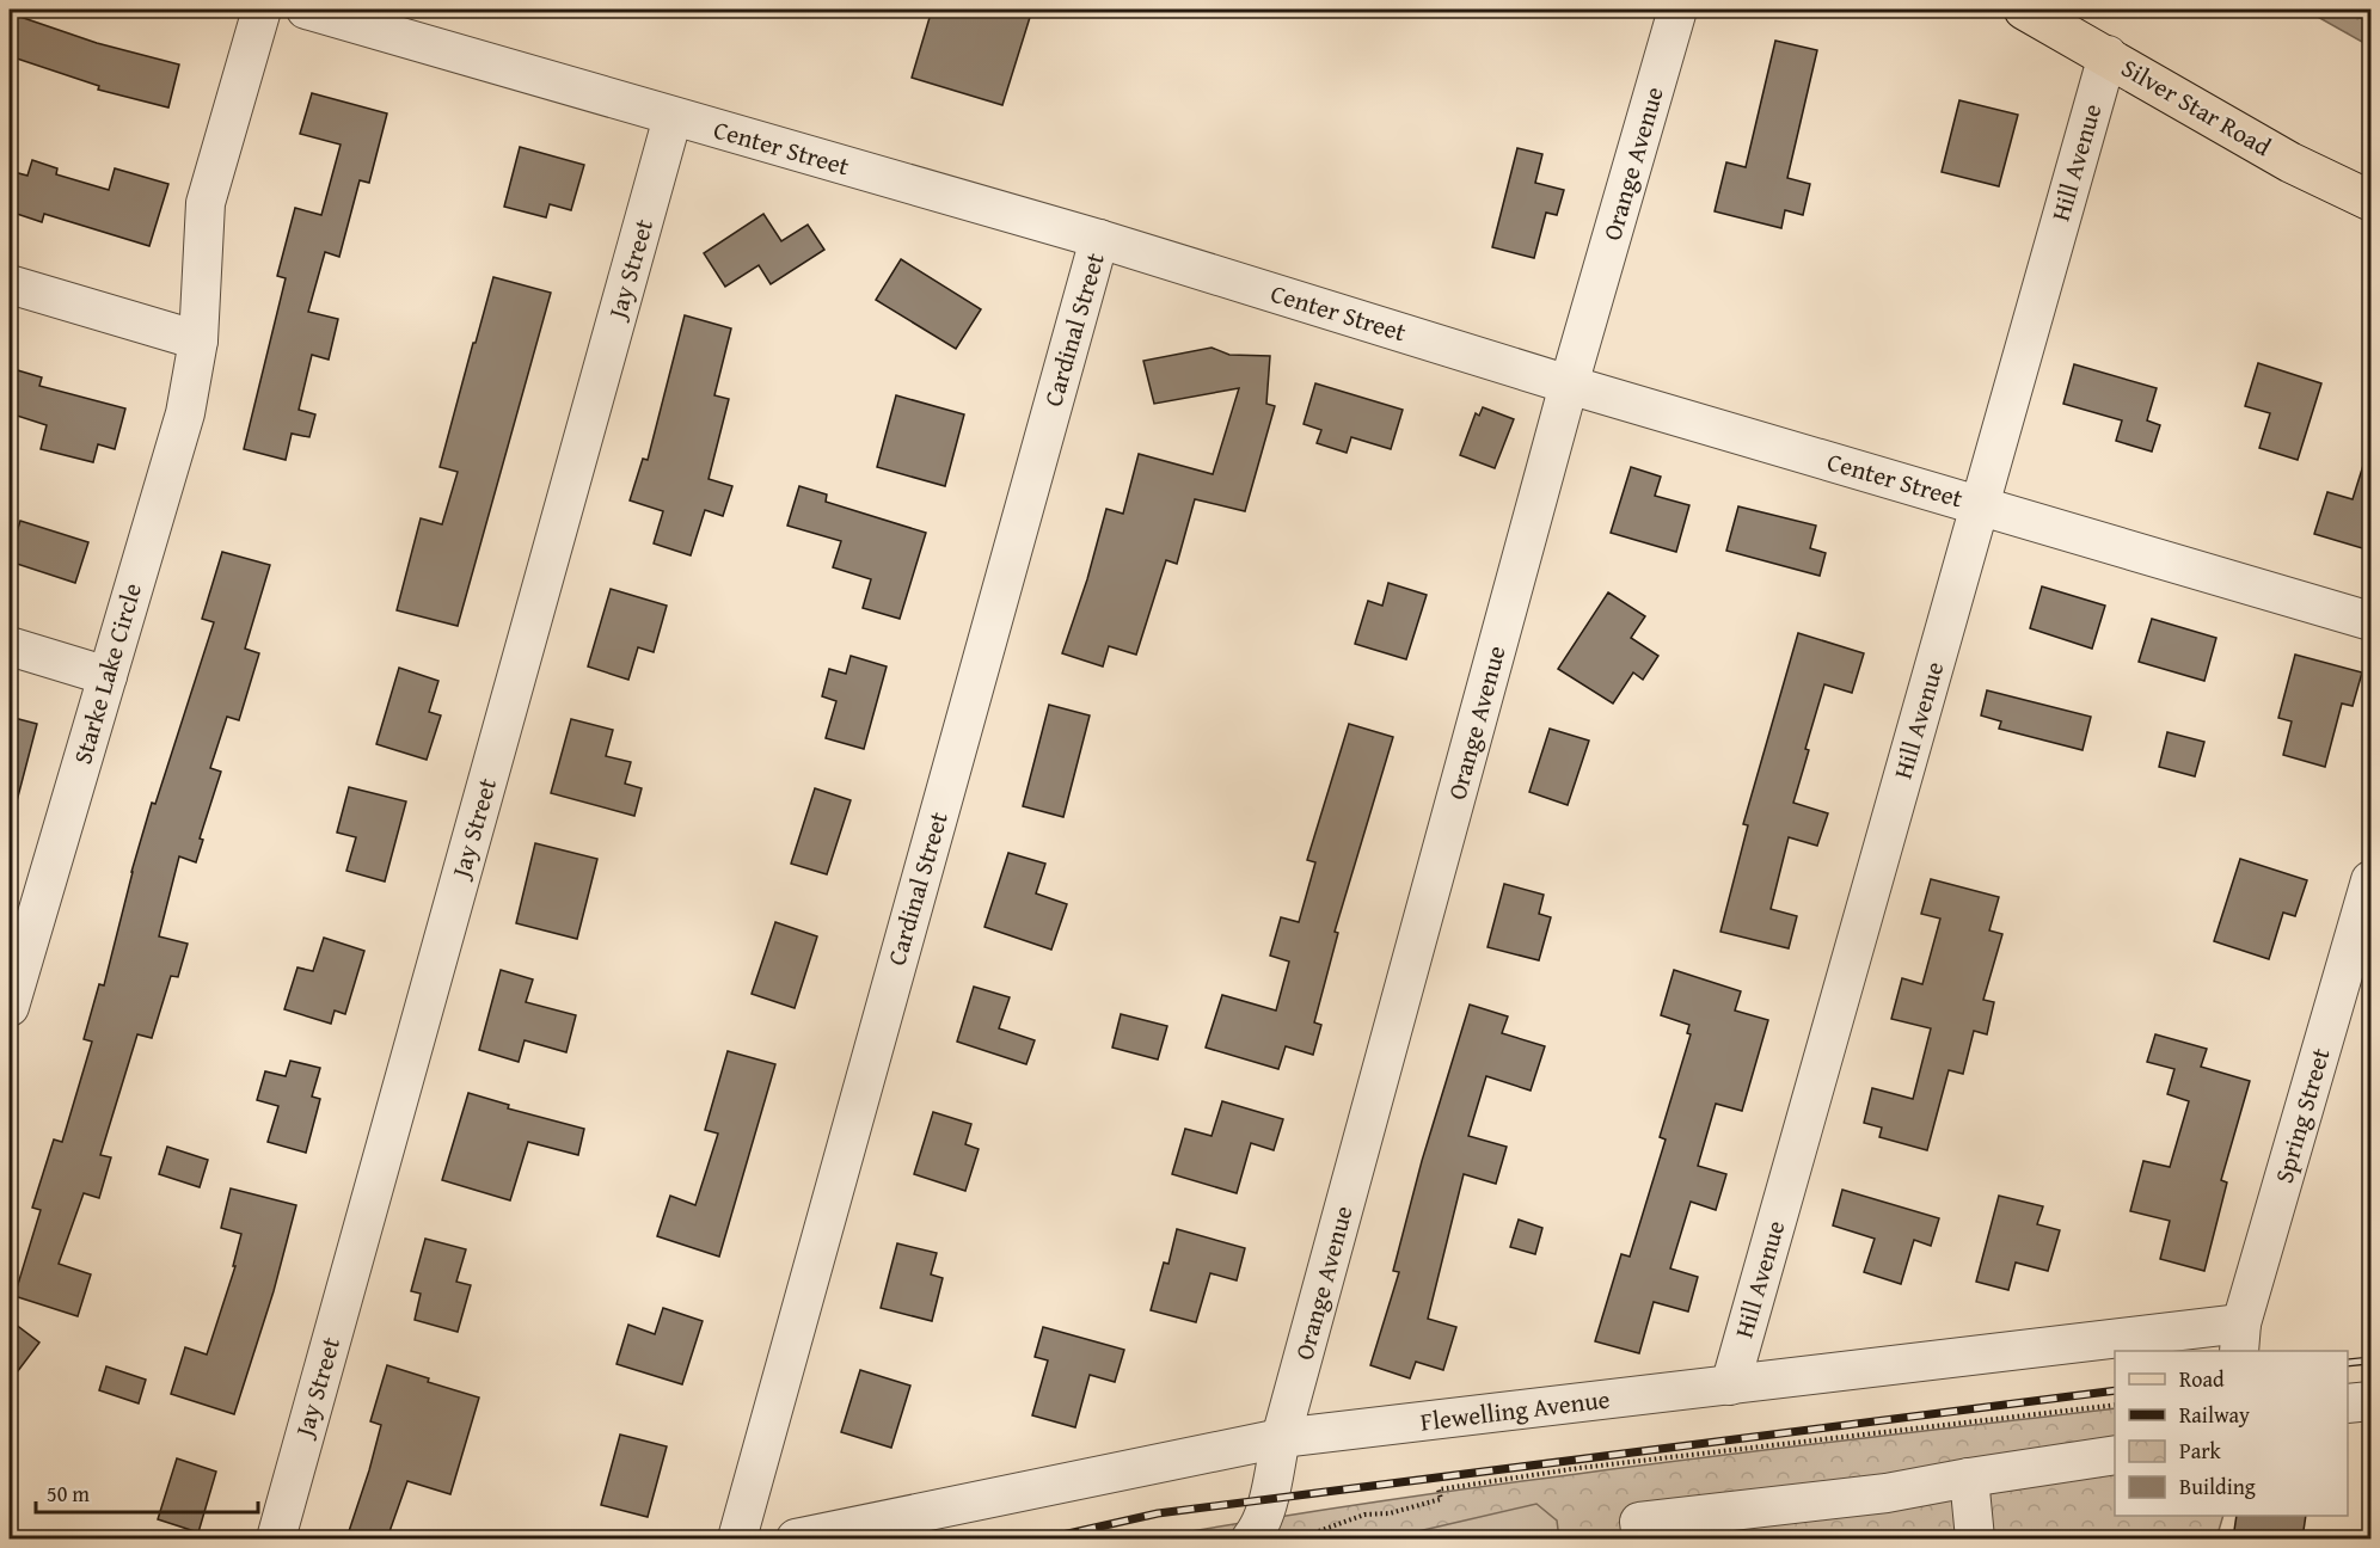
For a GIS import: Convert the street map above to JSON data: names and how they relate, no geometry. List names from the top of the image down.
{
  "streets": {
    "main road": ["Silver Star Road"],
    "street": [
      "Center Street",
      "Hill Avenue",
      "Orange Avenue",
      "Jay Street",
      "Cardinal Street",
      "Starke Lake Circle",
      "Spring Street",
      "Flewelling Avenue"
    ]
  },
  "crossings": [
    ["Silver Star Road", "Hill Avenue"],
    ["Center Street", "Hill Avenue"],
    ["Center Street", "Orange Avenue"],
    ["Center Street", "Jay Street"],
    ["Center Street", "Cardinal Street"],
    ["Hill Avenue", "Flewelling Avenue"],
    ["Orange Avenue", "Flewelling Avenue"],
    ["Spring Street", "Flewelling Avenue"]
  ],
  "legend": [
    "Road",
    "Railway",
    "Park",
    "Building"
  ],
  "scale_bar": "50 m"
}
